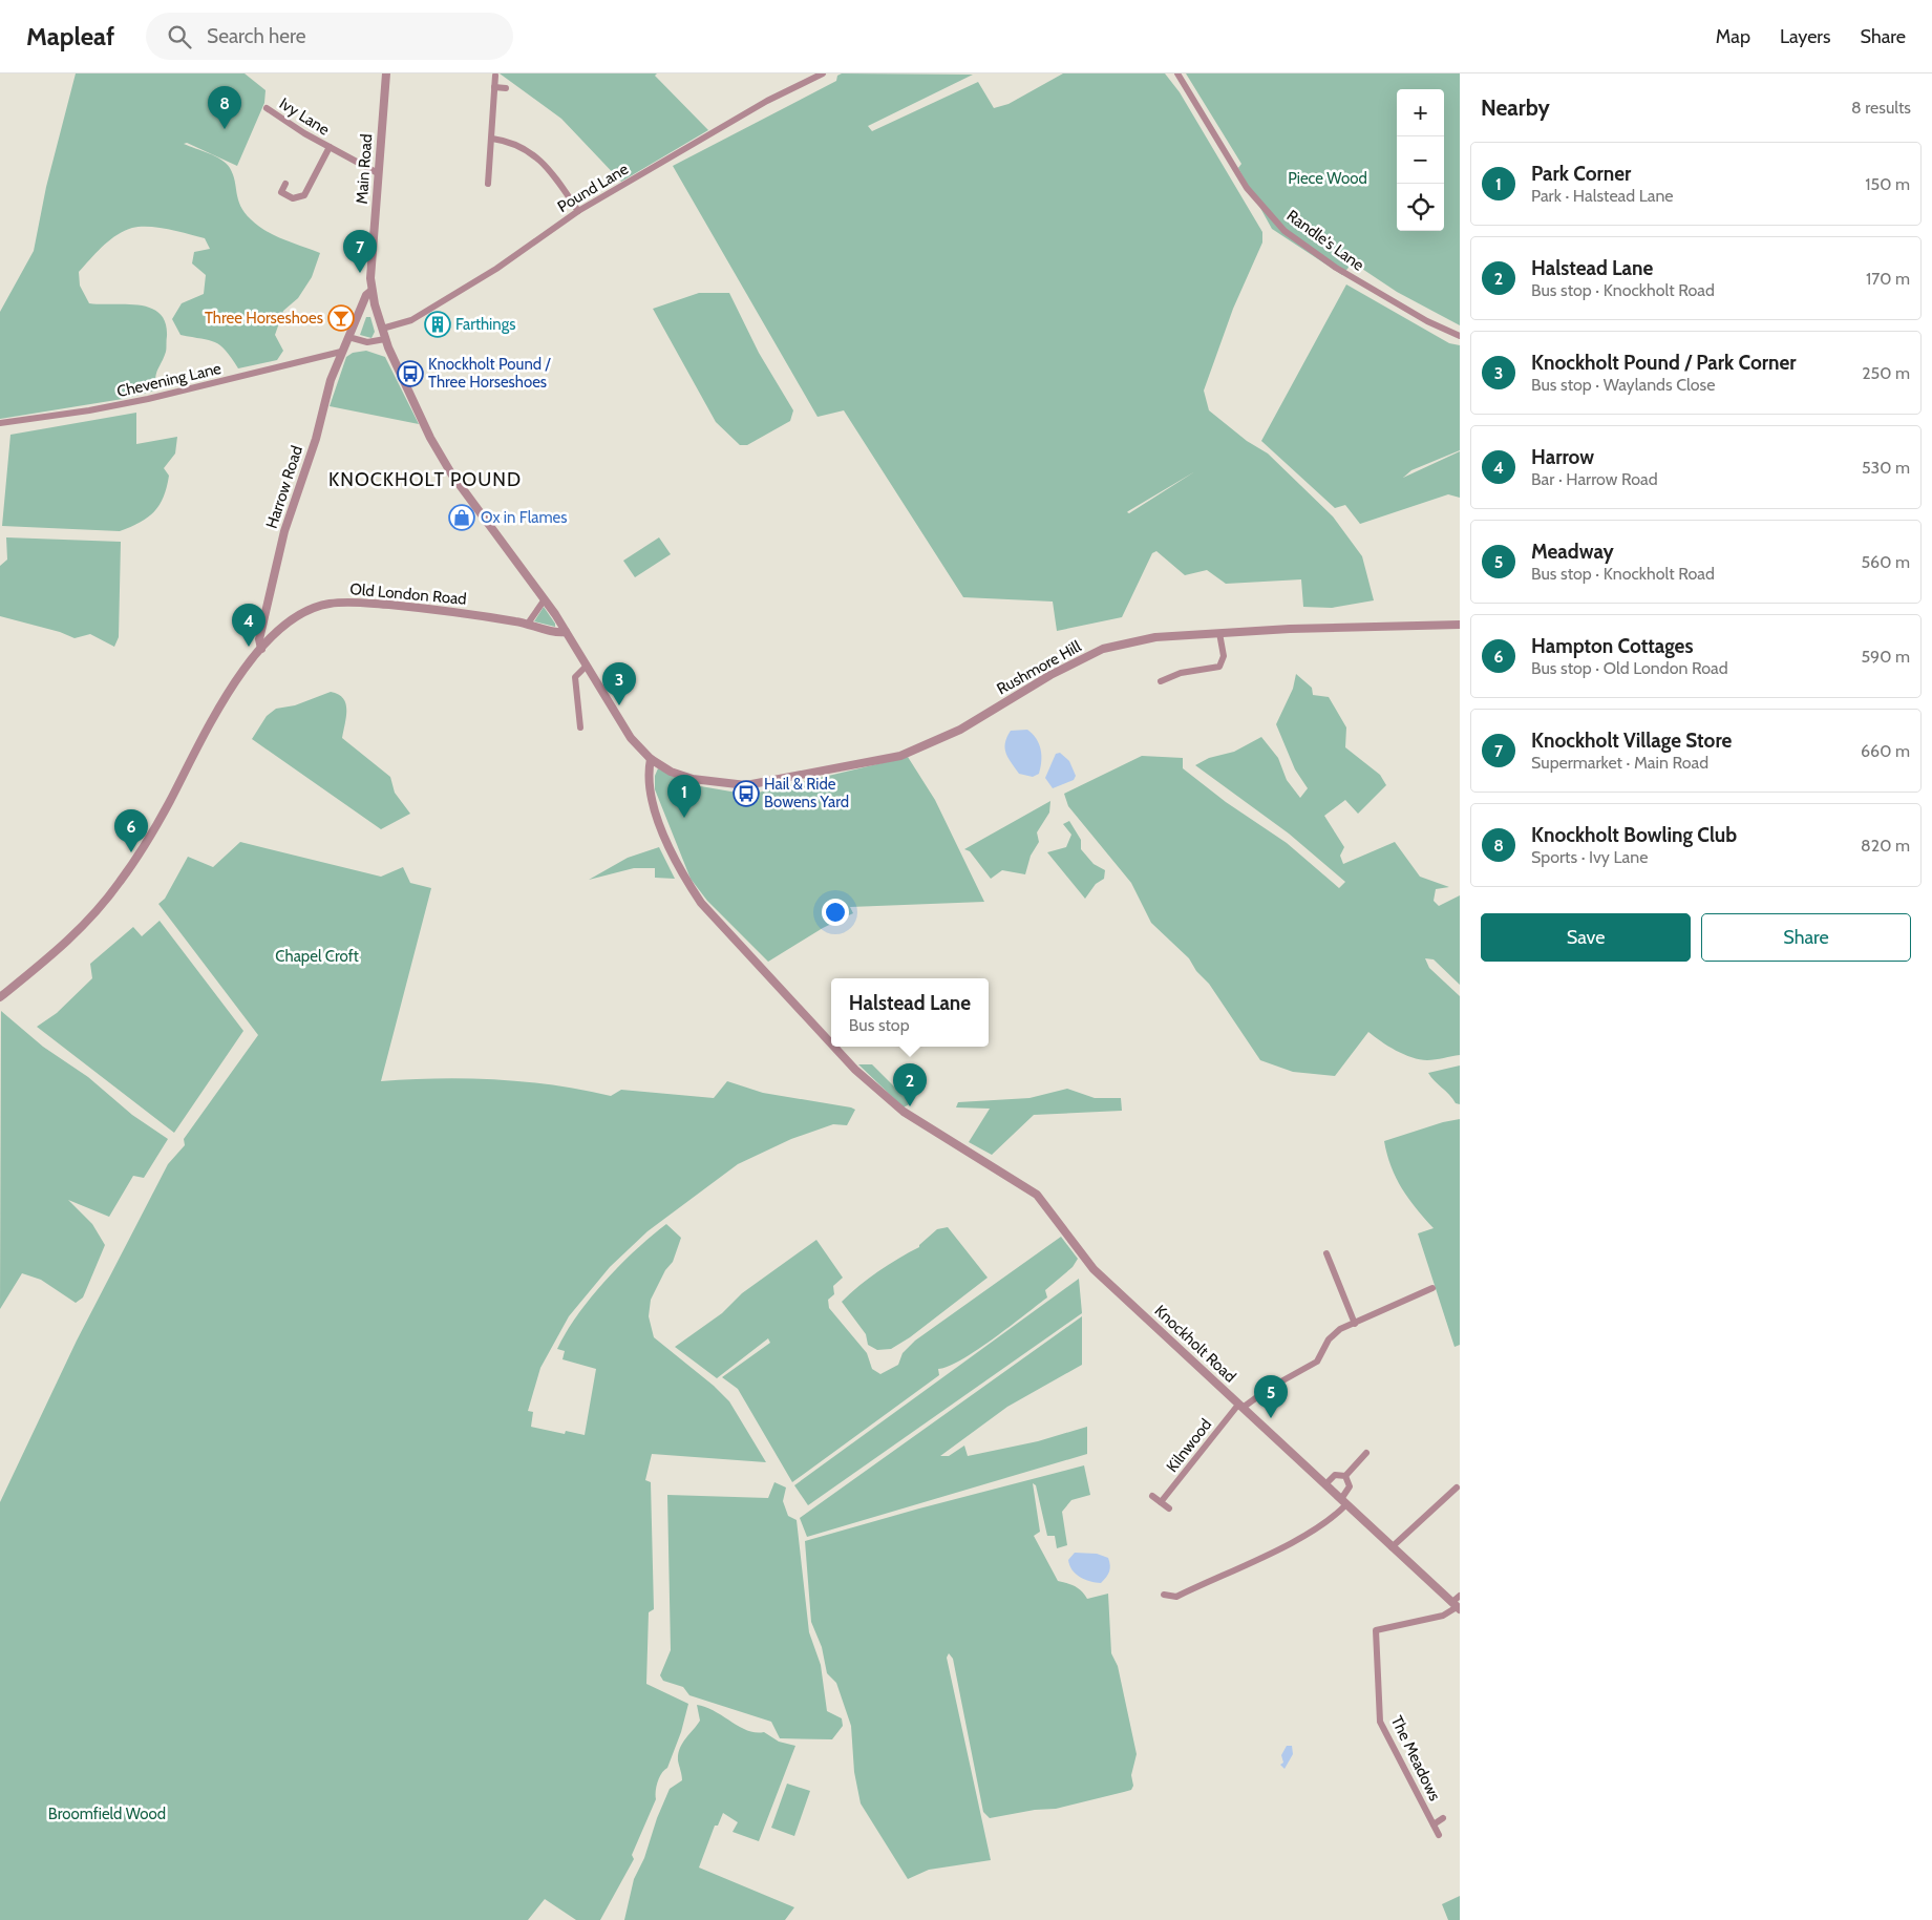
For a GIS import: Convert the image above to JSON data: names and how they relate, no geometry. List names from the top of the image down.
{
  "streets": {
    "street": [
      "Ivy Lane",
      "Main Road",
      "Pound Lane",
      "Randle's Lane",
      "Chevening Lane",
      "Harrow Road",
      "Old London Road",
      "Rushmore Hill",
      "Knockholt Road",
      "Kilnwood",
      "The Meadows"
    ]
  },
  "crossings": [
    ["Ivy Lane", "Main Road"],
    ["Main Road", "Pound Lane"],
    ["Main Road", "Harrow Road"],
    ["Main Road", "Rushmore Hill"],
    ["Chevening Lane", "Harrow Road"],
    ["Harrow Road", "Old London Road"],
    ["Old London Road", "Rushmore Hill"],
    ["Rushmore Hill", "Knockholt Road"],
    ["Knockholt Road", "Kilnwood"],
    ["Knockholt Road", "The Meadows"]
  ],
  "districts": ["KNOCKHOLT POUND"],
  "parks": ["Piece Wood", "Chapel Croft", "Broomfield Wood"],
  "places": {
    "bar": ["Three Horseshoes"],
    "building": ["Farthings"],
    "bus stop": ["Knockholt Pound / Three Horseshoes", "Hail & Ride Bowens Yard"],
    "shop": ["Ox in Flames"]
  },
  "page": {
    "header": "Mapleaf",
    "search": "Search here",
    "nav": ["Map", "Layers", "Share"],
    "heading": ["Nearby", "8 results"],
    "pins": [
      "8",
      "7",
      "4",
      "3",
      "1",
      "6",
      "2",
      "5"
    ],
    "map_buttons": ["+", "−"],
    "list": [
      {
        "mark": "1",
        "name": "Park Corner",
        "note": "Park · Halstead Lane",
        "value": "150 m"
      },
      {
        "mark": "2",
        "name": "Halstead Lane",
        "note": "Bus stop · Knockholt Road",
        "value": "170 m"
      },
      {
        "mark": "3",
        "name": "Knockholt Pound / Park Corner",
        "note": "Bus stop · Waylands Close",
        "value": "250 m"
      },
      {
        "mark": "4",
        "name": "Harrow",
        "note": "Bar · Harrow Road",
        "value": "530 m"
      },
      {
        "mark": "5",
        "name": "Meadway",
        "note": "Bus stop · Knockholt Road",
        "value": "560 m"
      },
      {
        "mark": "6",
        "name": "Hampton Cottages",
        "note": "Bus stop · Old London Road",
        "value": "590 m"
      },
      {
        "mark": "7",
        "name": "Knockholt Village Store",
        "note": "Supermarket · Main Road",
        "value": "660 m"
      },
      {
        "mark": "8",
        "name": "Knockholt Bowling Club",
        "note": "Sports · Ivy Lane",
        "value": "820 m"
      }
    ],
    "buttons": ["Save", "Share"],
    "popup": ["Halstead Lane", "Bus stop"]
  }
}
